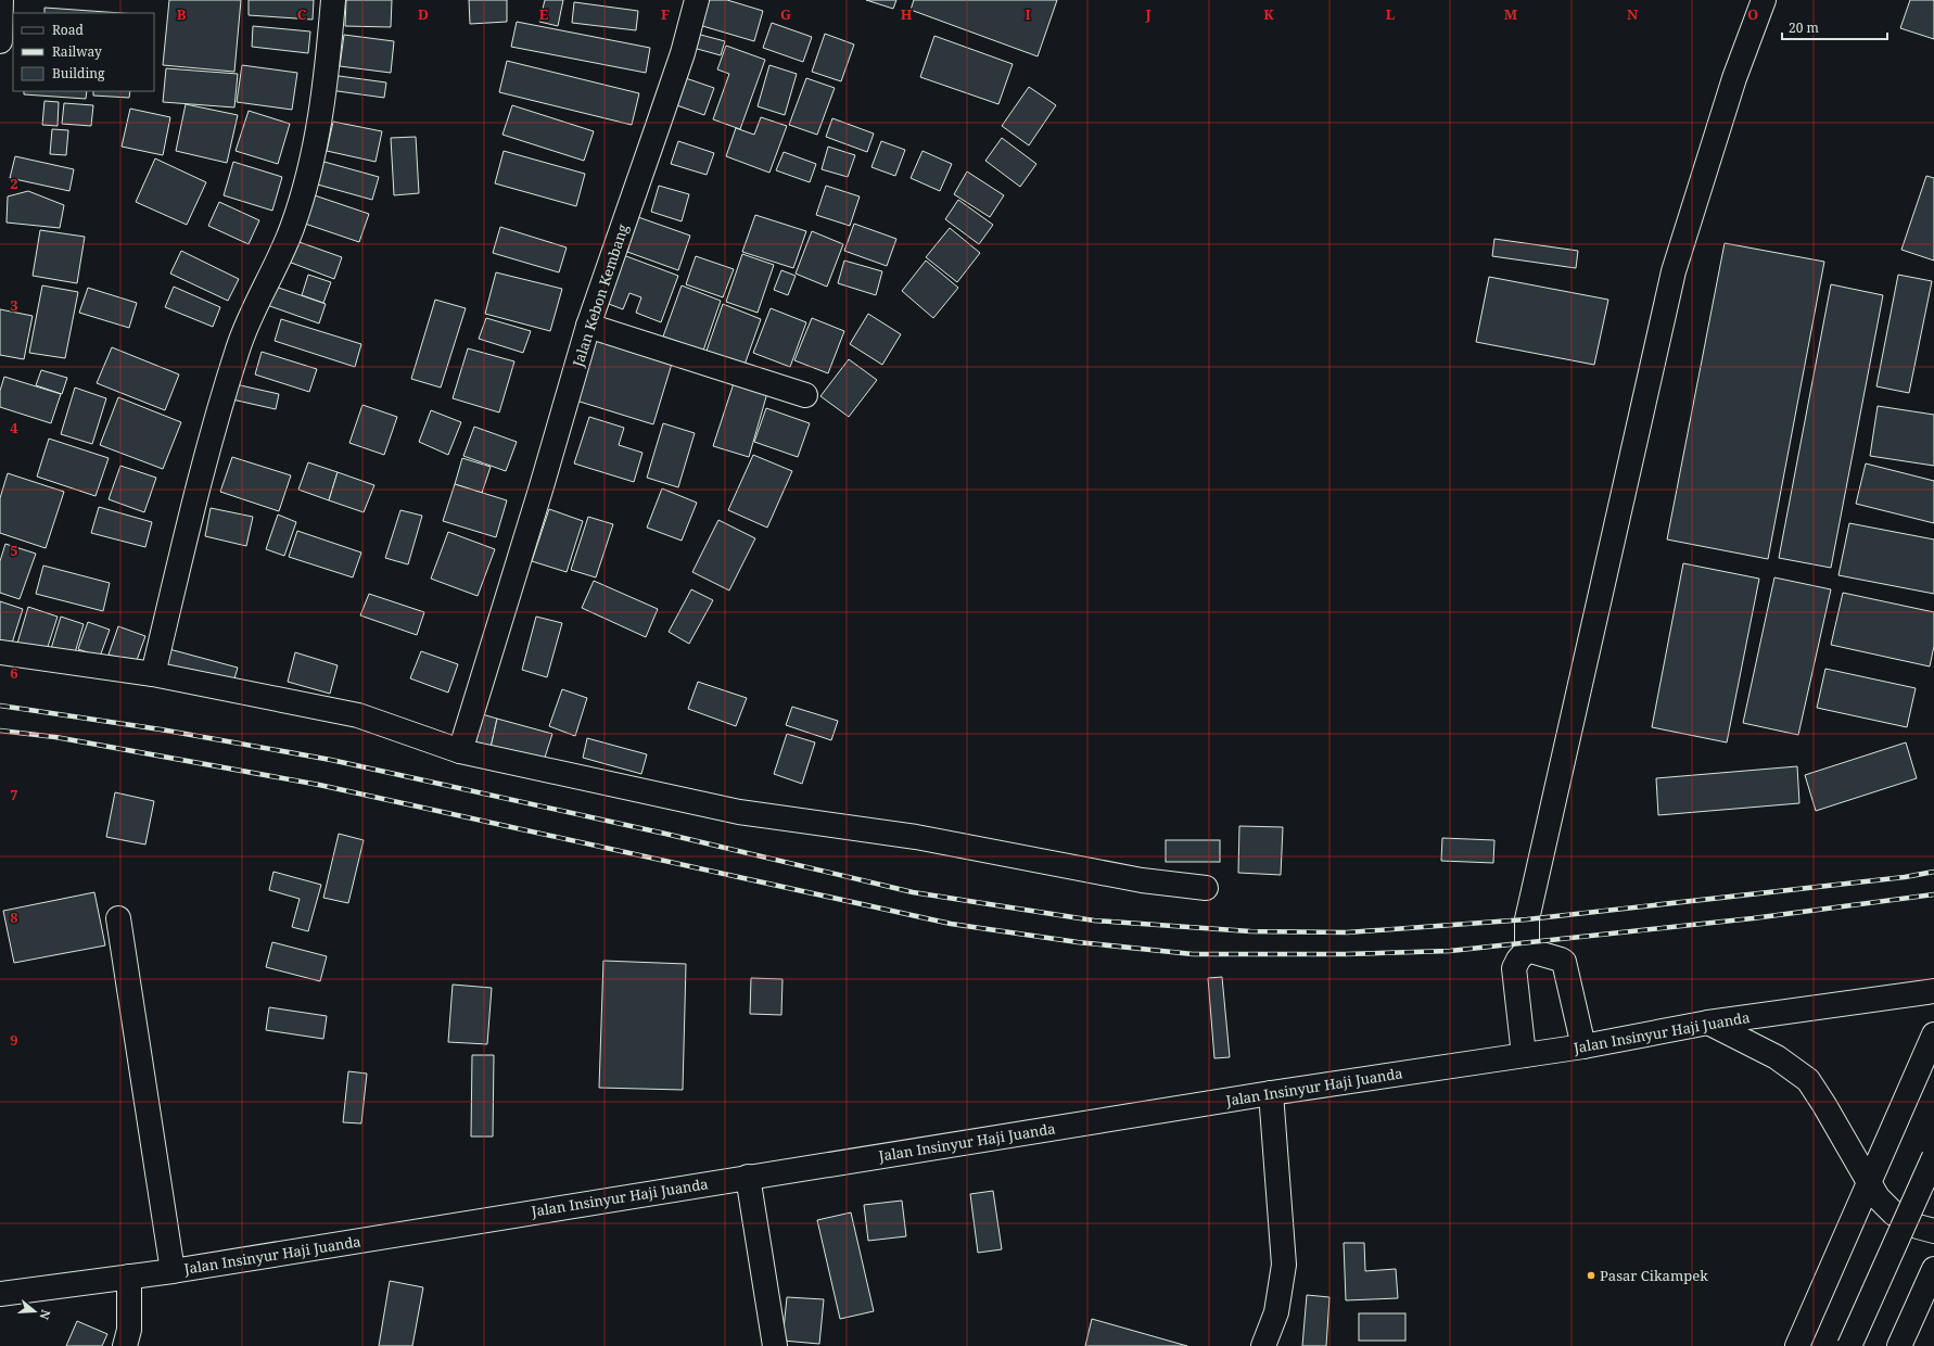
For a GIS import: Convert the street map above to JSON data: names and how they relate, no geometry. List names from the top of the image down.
{
  "streets": {
    "main road": ["Jalan Kebon Kembang", "Jalan Insinyur Haji Juanda"]
  },
  "places": ["Pasar Cikampek"],
  "legend": ["Road", "Railway", "Building"],
  "scale_bar": "20 m",
  "north": "right",
  "grid": {
    "columns": [
      "B",
      "C",
      "D",
      "E",
      "F",
      "G",
      "H",
      "I",
      "J",
      "K",
      "L",
      "M",
      "N",
      "O"
    ],
    "rows": [
      "2",
      "3",
      "4",
      "5",
      "6",
      "7",
      "8",
      "9"
    ]
  }
}
